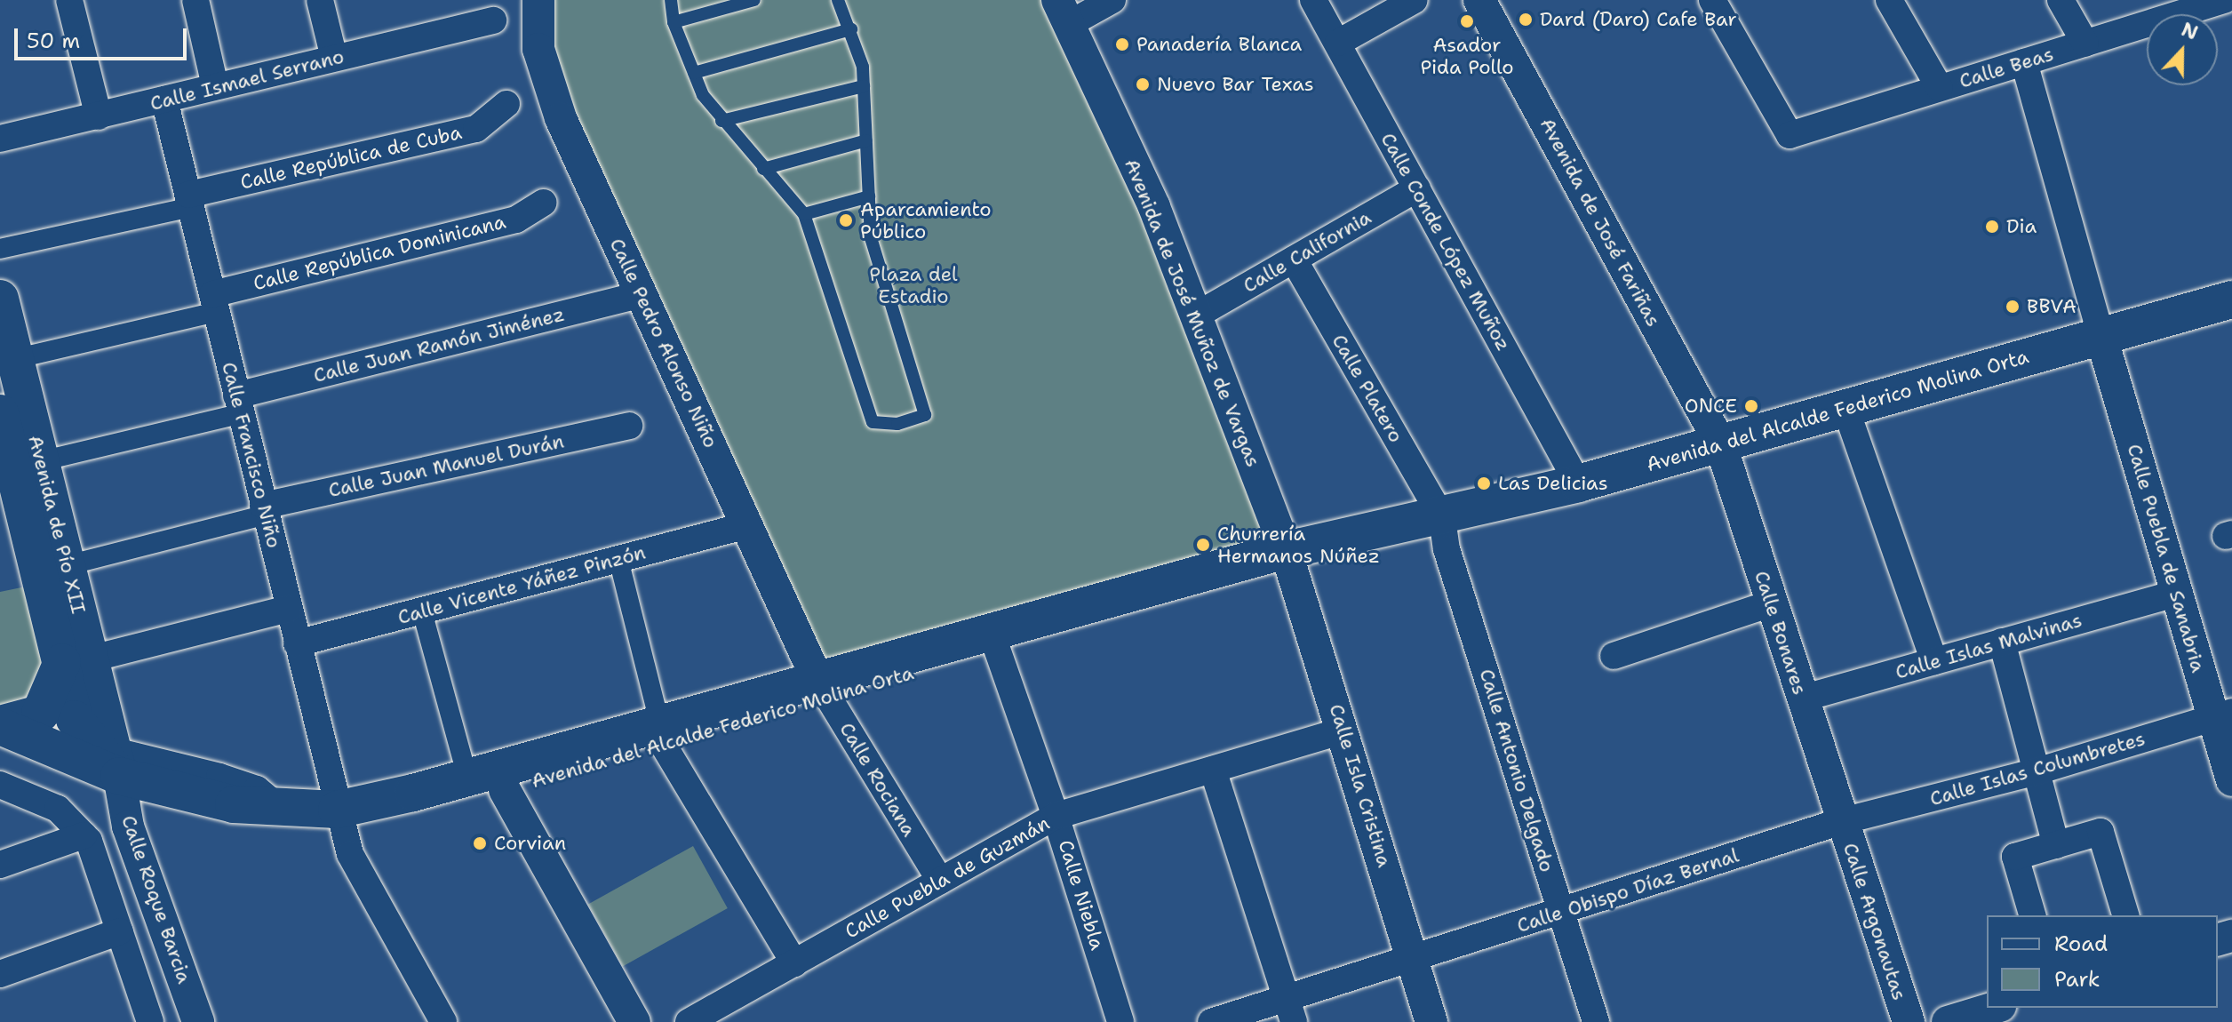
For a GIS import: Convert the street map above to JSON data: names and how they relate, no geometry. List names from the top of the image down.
{
  "streets": {
    "main road": ["Avenida del Alcalde Federico Molina Orta", "Avenida de Pío XII"],
    "street": [
      "Calle Beas",
      "Calle Ismael Serrano",
      "Calle República de Cuba",
      "Avenida de José Fariñas",
      "Calle Conde López Muñoz",
      "Calle California",
      "Calle República Dominicana",
      "Avenida de José Muñoz de Vargas",
      "Calle Pedro Alonso Niño",
      "Calle Juan Ramón Jiménez",
      "Calle Platero",
      "Calle Francisco Niño",
      "Calle Juan Manuel Durán",
      "Calle Puebla de Sanabria",
      "Calle Vicente Yáñez Pinzón",
      "Calle Bonares",
      "Calle Islas Malvinas",
      "Calle Islas Columbretes",
      "Calle Antonio Delgado",
      "Calle Rociana",
      "Calle Isla Cristina",
      "Calle Puebla de Guzmán",
      "Calle Obispo Díaz Bernal",
      "Calle Niebla",
      "Calle Roque Barcia",
      "Calle Argonautas"
    ]
  },
  "crossings": [
    ["Calle Ismael Serrano", "Calle Francisco Niño"],
    ["Calle República de Cuba", "Calle Francisco Niño"],
    ["Avenida de José Fariñas", "Avenida del Alcalde Federico Molina Orta"],
    ["Avenida de José Fariñas", "Calle Bonares"],
    ["Calle Conde López Muñoz", "Calle California"],
    ["Calle Conde López Muñoz", "Avenida del Alcalde Federico Molina Orta"],
    ["Calle California", "Avenida de José Muñoz de Vargas"],
    ["Calle California", "Calle Platero"],
    ["Calle República Dominicana", "Calle Francisco Niño"],
    ["Avenida de José Muñoz de Vargas", "Avenida del Alcalde Federico Molina Orta"],
    ["Avenida de José Muñoz de Vargas", "Calle Isla Cristina"],
    ["Calle Pedro Alonso Niño", "Calle Juan Ramón Jiménez"],
    ["Calle Pedro Alonso Niño", "Avenida del Alcalde Federico Molina Orta"],
    ["Calle Pedro Alonso Niño", "Calle Vicente Yáñez Pinzón"],
    ["Calle Pedro Alonso Niño", "Calle Rociana"],
    ["Calle Juan Ramón Jiménez", "Calle Francisco Niño"],
    ["Calle Platero", "Avenida del Alcalde Federico Molina Orta"],
    ["Calle Platero", "Calle Antonio Delgado"],
    ["Avenida del Alcalde Federico Molina Orta", "Calle Francisco Niño"],
    ["Avenida del Alcalde Federico Molina Orta", "Avenida de Pío XII"],
    ["Avenida del Alcalde Federico Molina Orta", "Calle Puebla de Sanabria"],
    ["Avenida del Alcalde Federico Molina Orta", "Calle Bonares"],
    ["Avenida del Alcalde Federico Molina Orta", "Calle Antonio Delgado"],
    ["Avenida del Alcalde Federico Molina Orta", "Calle Rociana"],
    ["Avenida del Alcalde Federico Molina Orta", "Calle Isla Cristina"],
    ["Avenida del Alcalde Federico Molina Orta", "Calle Niebla"],
    ["Avenida del Alcalde Federico Molina Orta", "Calle Roque Barcia"],
    ["Calle Francisco Niño", "Calle Juan Manuel Durán"],
    ["Calle Francisco Niño", "Calle Vicente Yáñez Pinzón"],
    ["Avenida de Pío XII", "Calle Roque Barcia"],
    ["Calle Puebla de Sanabria", "Calle Islas Malvinas"],
    ["Calle Puebla de Sanabria", "Calle Islas Columbretes"],
    ["Calle Bonares", "Calle Islas Malvinas"],
    ["Calle Bonares", "Calle Islas Columbretes"],
    ["Calle Bonares", "Calle Obispo Díaz Bernal"],
    ["Calle Bonares", "Calle Argonautas"],
    ["Calle Islas Columbretes", "Calle Obispo Díaz Bernal"],
    ["Calle Islas Columbretes", "Calle Argonautas"],
    ["Calle Antonio Delgado", "Calle Obispo Díaz Bernal"],
    ["Calle Rociana", "Calle Puebla de Guzmán"],
    ["Calle Isla Cristina", "Calle Puebla de Guzmán"],
    ["Calle Isla Cristina", "Calle Obispo Díaz Bernal"],
    ["Calle Puebla de Guzmán", "Calle Niebla"],
    ["Calle Obispo Díaz Bernal", "Calle Argonautas"]
  ],
  "parks": ["Plaza del Estadio"],
  "places": [
    "Dard (Daro) Cafe Bar",
    "Asador Pida Pollo",
    "Panadería Blanca",
    "Nuevo Bar Texas",
    "Aparcamiento Público",
    "Dia",
    "BBVA",
    "ONCE",
    "Las Delicias",
    "Churrería Hermanos Núñez",
    "Corvian"
  ],
  "legend": ["Road", "Park"],
  "scale_bar": "50 m",
  "north": "top"
}
